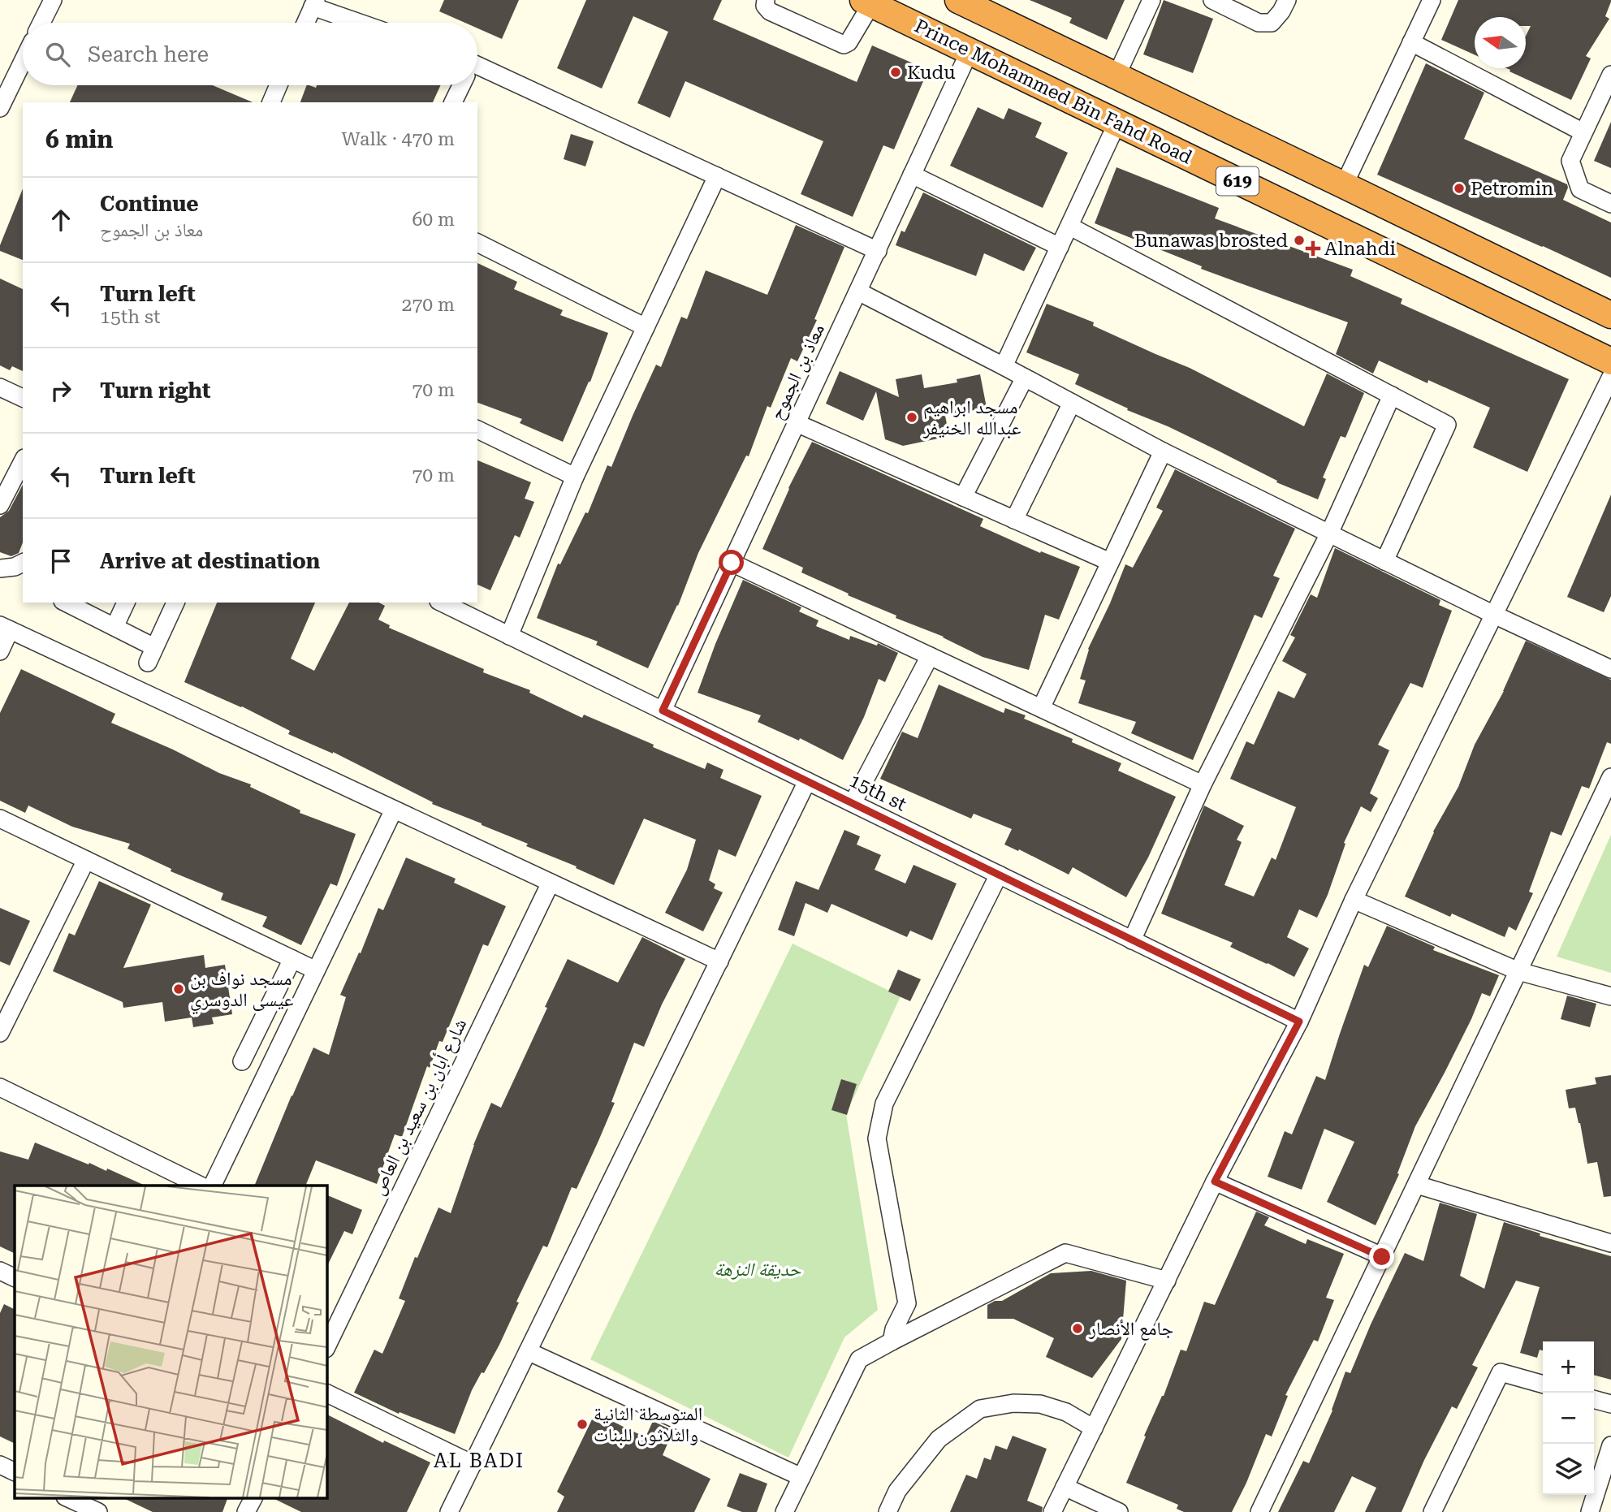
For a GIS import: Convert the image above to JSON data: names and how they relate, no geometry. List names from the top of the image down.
{
  "streets": {
    "highway": ["Prince Mohammed Bin Fahd Road", "619"],
    "street": ["معاذ بن الجموح", "15th st", "شارع أبان بن سعيد بن العاص"]
  },
  "crossings": [
    ["Prince Mohammed Bin Fahd Road", "معاذ بن الجموح"],
    ["معاذ بن الجموح", "15th st"]
  ],
  "districts": ["AL BADI"],
  "parks": ["حديقة النزهة"],
  "places": {
    "other": [
      "Kudu",
      "Petromin",
      "Bunawas brosted",
      "مسجد ابراهيم عبدالله الخنيفر",
      "مسجد نواف بن عيسى الدوسري",
      "جامع الأنصار",
      "المتوسطة الثانية والثلاثون للبنات"
    ],
    "health": ["Alnahdi"]
  },
  "north": "left",
  "page": {
    "search": "Search here",
    "heading": ["6 min", "Walk · 470 m"],
    "list": [
      ["Continue", "معاذ بن الجموح", "60 m"],
      ["Turn left", "15th st", "270 m"],
      ["Turn right", "70 m"],
      ["Turn left", "70 m"],
      "Arrive at destination"
    ],
    "map_buttons": ["+", "−"]
  }
}
